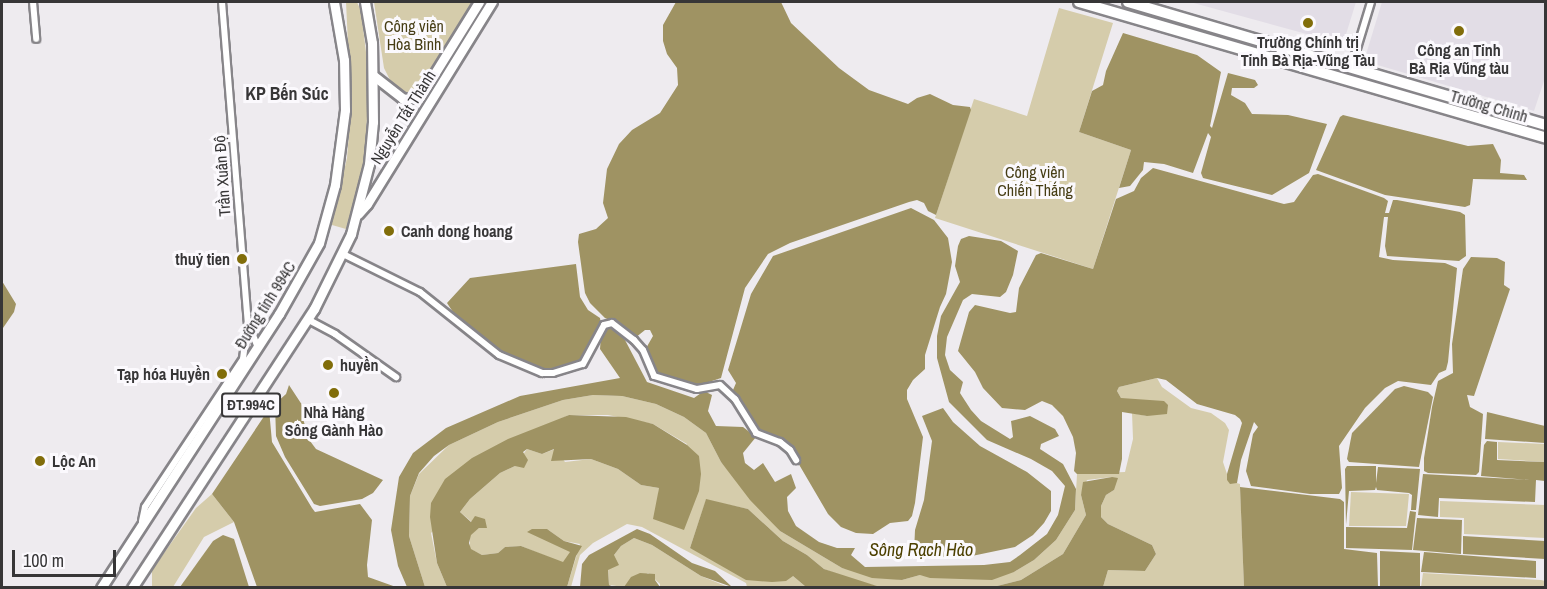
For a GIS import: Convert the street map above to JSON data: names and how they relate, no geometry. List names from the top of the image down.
{
  "streets": {
    "highway": ["Trường Chinh"],
    "main road": ["Nguyễn Tất Thành", "Đường tỉnh 994C", "ĐT.994C"],
    "street": ["Trần Xuân Độ"]
  },
  "crossings": [
    ["Nguyễn Tất Thành", "ĐT.994C"],
    ["Trần Xuân Độ", "Đường tỉnh 994C"]
  ],
  "districts": ["KP Bến Súc"],
  "water": ["Sông Rạch Hào"],
  "parks": ["Công viên Hòa Bình", "Công viên Chiến Thắng"],
  "places": [
    "Trường Chính trị Tỉnh Bà Rịa-Vũng Tàu",
    "Công an Tỉnh Bà Rịa Vũng tàu",
    "Canh dong hoang",
    "thuỷ tien",
    "huyền",
    "Tạp hóa Huyền",
    "Nhà Hàng Sông Gành Hào",
    "Lộc An"
  ],
  "scale_bar": "100 m"
}
